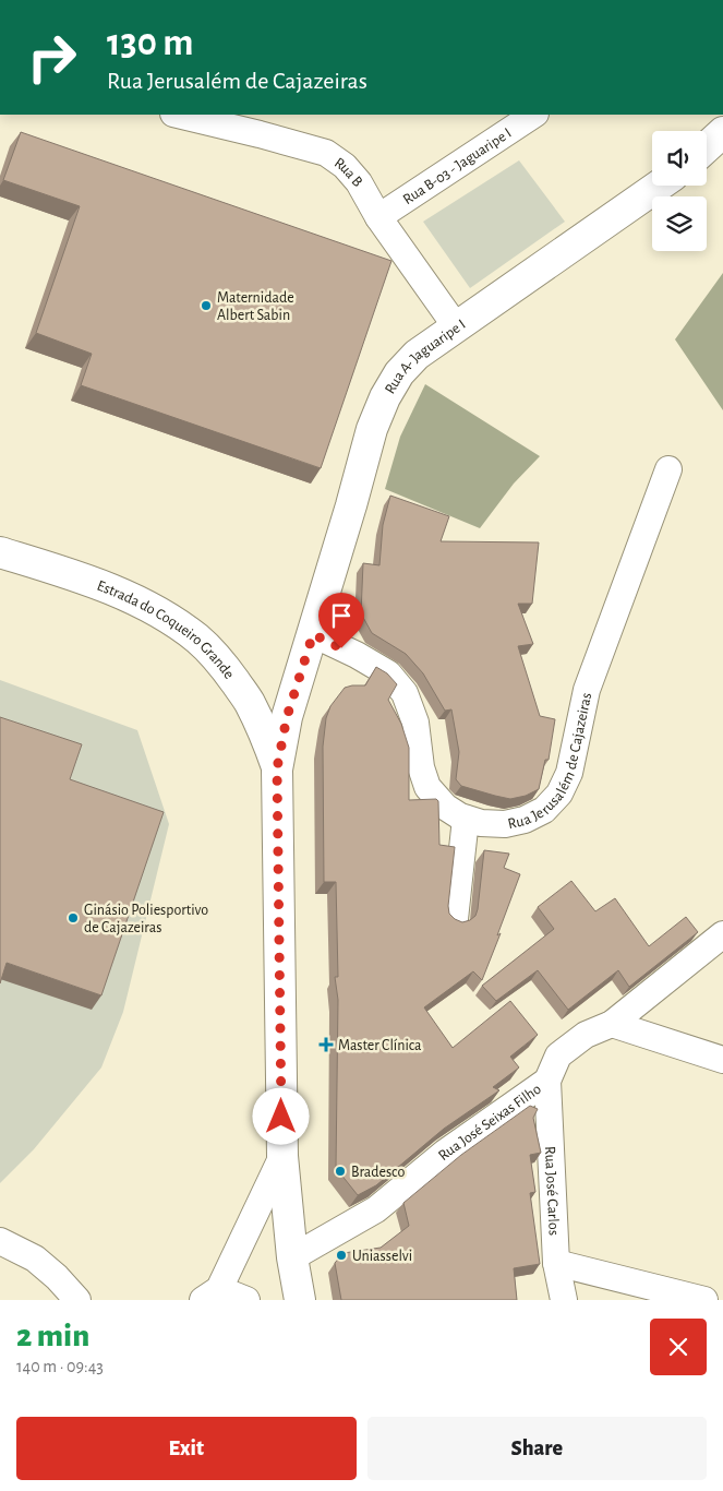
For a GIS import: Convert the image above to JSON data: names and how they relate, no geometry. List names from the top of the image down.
{
  "streets": {
    "main road": ["Rua A- Jaguaripe I", "Estrada do Coqueiro Grande"],
    "street": [
      "Rua B-03 - Jaguaripe I",
      "Rua B",
      "Rua Jerusalém de Cajazeiras",
      "Rua José Seixas Filho",
      "Rua José Carlos"
    ]
  },
  "crossings": [
    ["Rua B-03 - Jaguaripe I", "Rua B"],
    ["Rua B", "Rua A- Jaguaripe I"],
    ["Rua A- Jaguaripe I", "Estrada do Coqueiro Grande"],
    ["Rua A- Jaguaripe I", "Rua Jerusalém de Cajazeiras"],
    ["Estrada do Coqueiro Grande", "Rua Jerusalém de Cajazeiras"],
    ["Estrada do Coqueiro Grande", "Rua José Seixas Filho"],
    ["Rua José Seixas Filho", "Rua José Carlos"]
  ],
  "places": {
    "other": [
      "Maternidade Albert Sabin",
      "Ginásio Poliesportivo de Cajazeiras",
      "Bradesco",
      "Uniasselvi"
    ],
    "health": ["Master Clínica"]
  },
  "page": {
    "turn": ["130 m", "Rua Jerusalém de Cajazeiras"],
    "heading": ["2 min", "140 m · 09:43"],
    "buttons": ["Exit", "Share"]
  }
}
